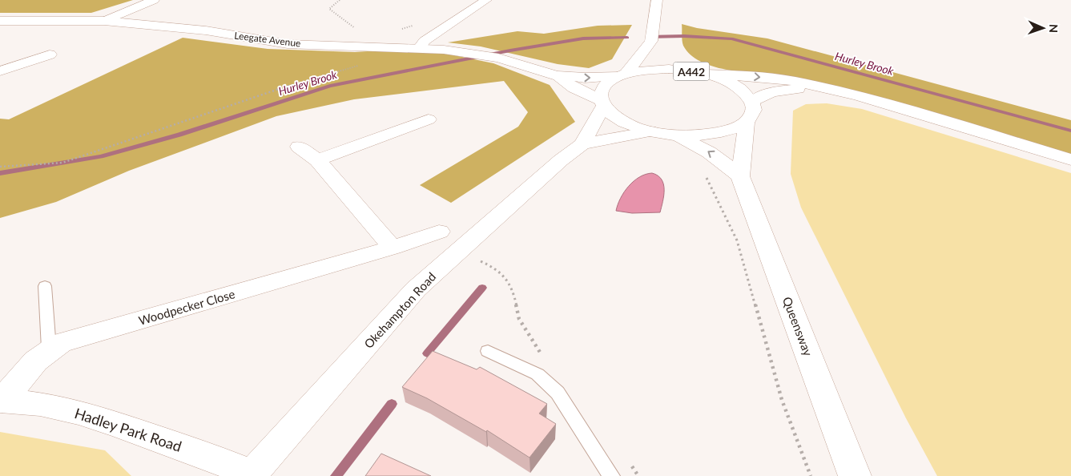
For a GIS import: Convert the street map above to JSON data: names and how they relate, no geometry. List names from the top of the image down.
{
  "streets": {
    "street": [
      "Leegate Avenue",
      "A442",
      "Woodpecker Close",
      "Okehampton Road",
      "Queensway",
      "Hadley Park Road"
    ]
  },
  "crossings": [
    ["Leegate Avenue", "A442"],
    ["Leegate Avenue", "Okehampton Road"],
    ["A442", "Okehampton Road"],
    ["Woodpecker Close", "Hadley Park Road"],
    ["Okehampton Road", "Hadley Park Road"]
  ],
  "water": ["Hurley Brook"],
  "north": "right"
}
